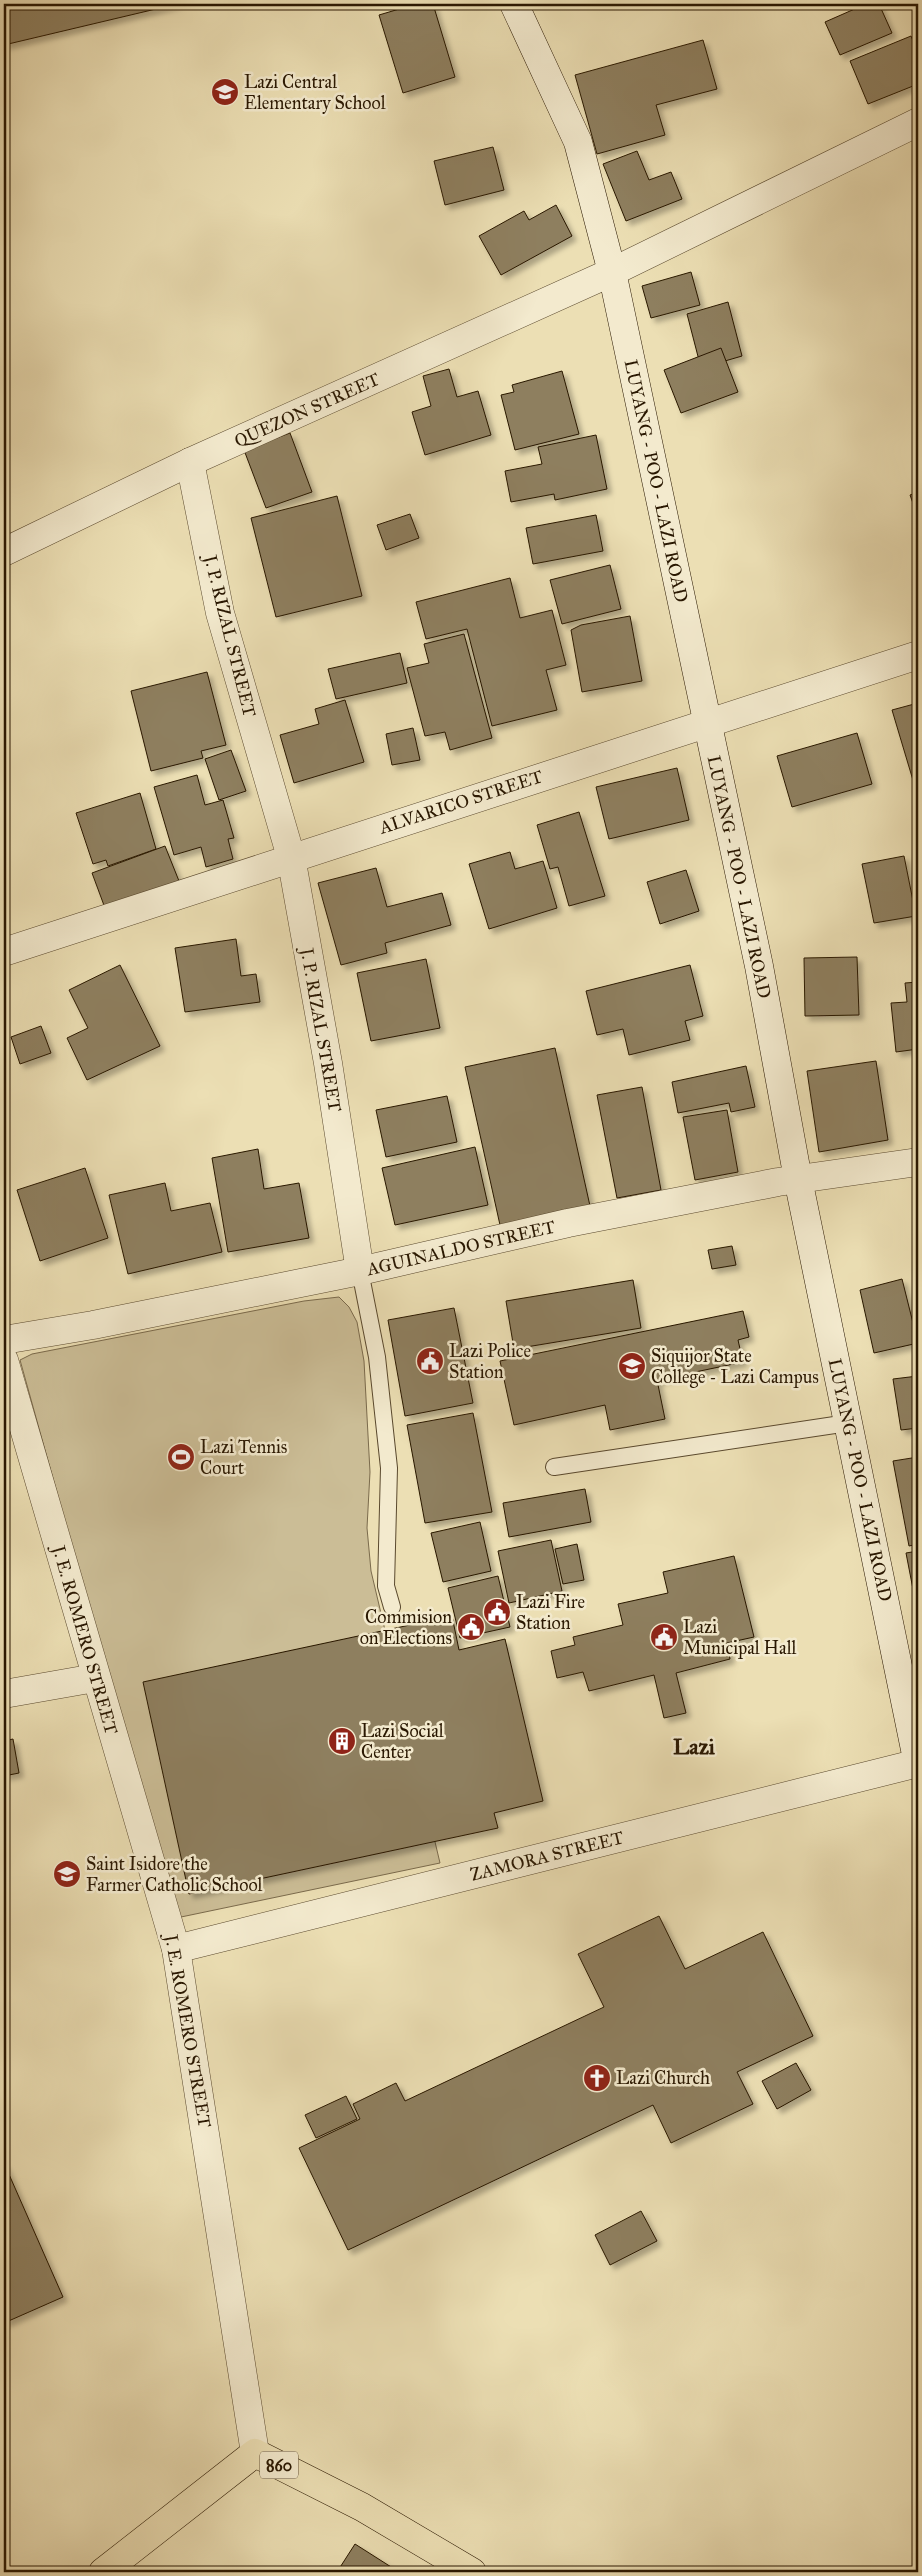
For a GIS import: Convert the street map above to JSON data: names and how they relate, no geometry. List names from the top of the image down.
{
  "streets": {
    "main road": ["860"],
    "street": [
      "QUEZON STREET",
      "LUYANG - POO - LAZI ROAD",
      "J. P. RIZAL STREET",
      "ALVARICO STREET",
      "AGUINALDO STREET",
      "J. E. ROMERO STREET",
      "ZAMORA STREET"
    ]
  },
  "crossings": [
    ["QUEZON STREET", "LUYANG - POO - LAZI ROAD"],
    ["QUEZON STREET", "J. P. RIZAL STREET"],
    ["LUYANG - POO - LAZI ROAD", "ALVARICO STREET"],
    ["LUYANG - POO - LAZI ROAD", "AGUINALDO STREET"],
    ["LUYANG - POO - LAZI ROAD", "ZAMORA STREET"],
    ["J. P. RIZAL STREET", "ALVARICO STREET"],
    ["J. P. RIZAL STREET", "AGUINALDO STREET"],
    ["J. E. ROMERO STREET", "ZAMORA STREET"],
    ["J. E. ROMERO STREET", "860"]
  ],
  "districts": ["Lazi"],
  "places": {
    "school or university": ["Lazi Central Elementary School", "Siquijor State College - Lazi Campus", "Saint Isidore the Farmer Catholic School"],
    "public building": [
      "Lazi Police Station",
      "Lazi Fire Station",
      "Commision on Elections",
      "Lazi Municipal Hall"
    ],
    "sports": ["Lazi Tennis Court"],
    "building": ["Lazi Social Center"],
    "church": ["Lazi Church"]
  }
}
